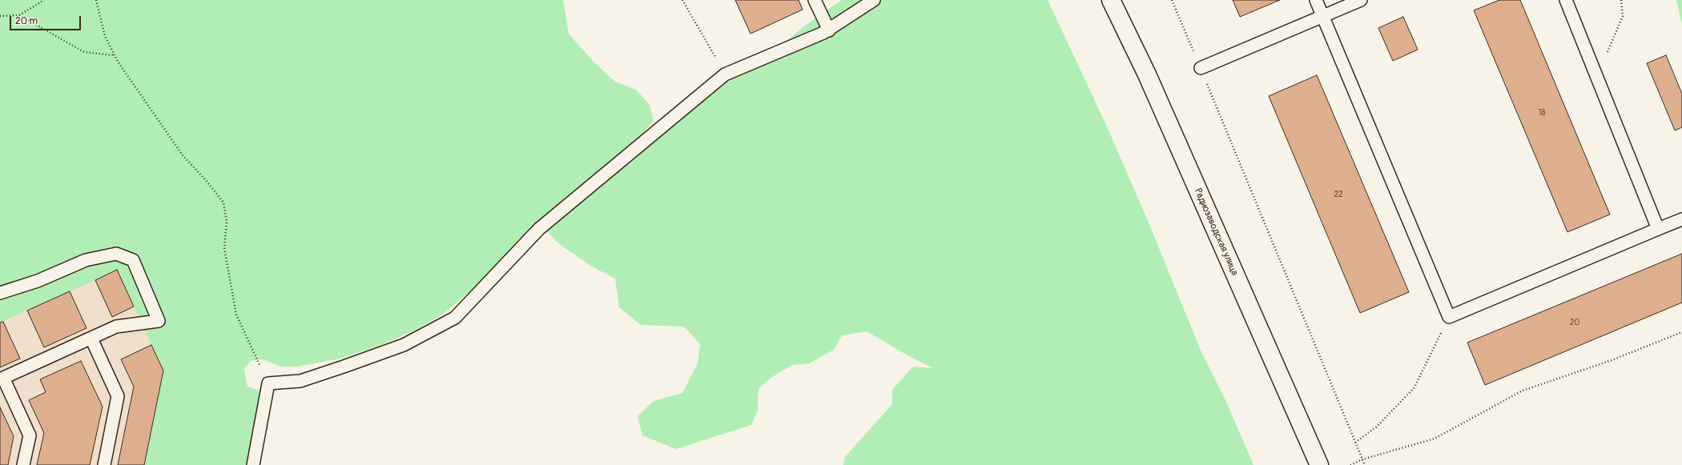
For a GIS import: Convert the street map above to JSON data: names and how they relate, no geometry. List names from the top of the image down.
{
  "streets": {
    "street": ["Радиозаводская улица"]
  },
  "house_numbers": ["18", "22", "20"],
  "scale_bar": "20 m"
}
